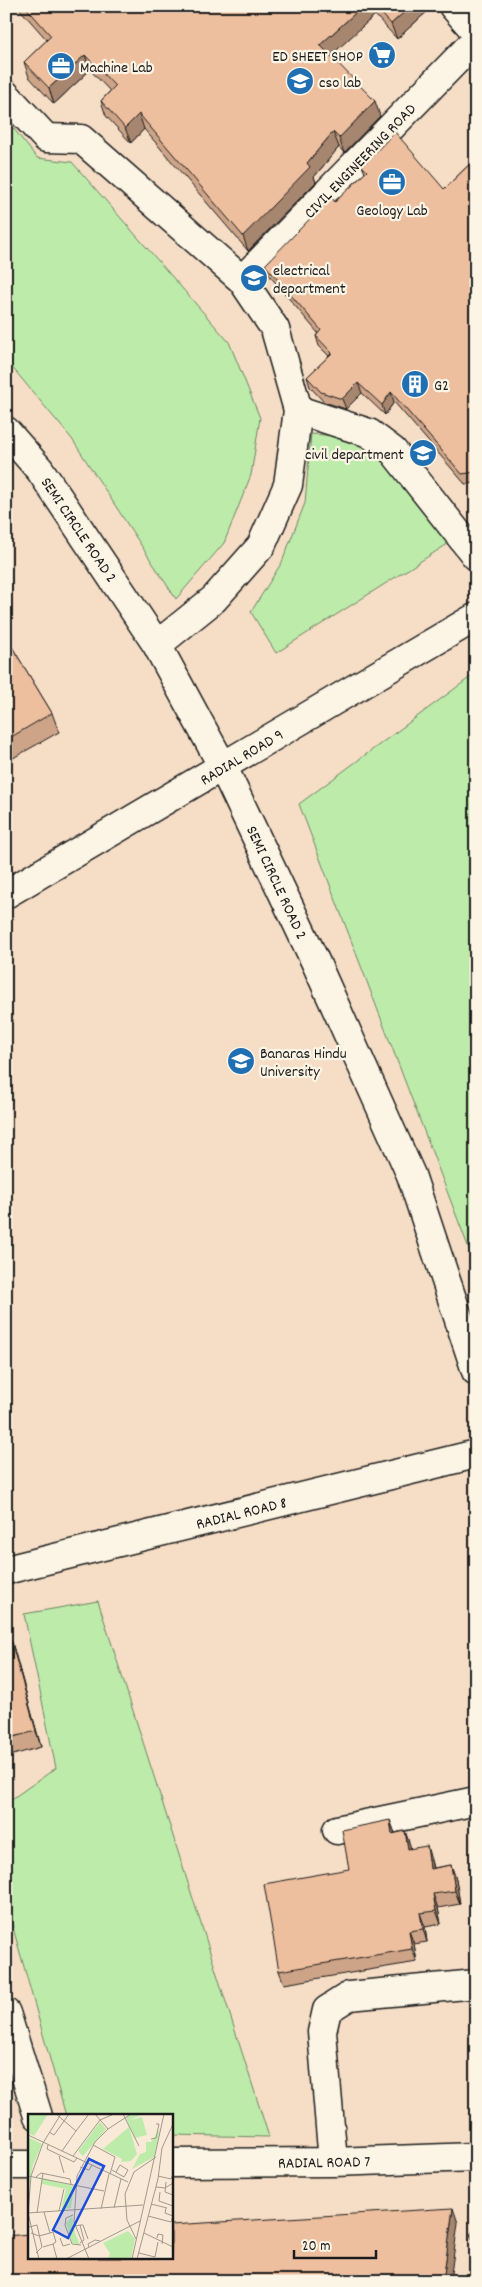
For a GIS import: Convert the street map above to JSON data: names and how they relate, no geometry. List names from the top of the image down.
{
  "streets": {
    "lane": [
      "CIVIL ENGINEERING ROAD",
      "SEMI CIRCLE ROAD 2",
      "RADIAL ROAD 9",
      "RADIAL ROAD 8",
      "RADIAL ROAD 7"
    ]
  },
  "crossings": [
    ["SEMI CIRCLE ROAD 2", "RADIAL ROAD 9"]
  ],
  "places": {
    "supermarket": ["ED SHEET SHOP"],
    "office": ["Machine Lab", "Geology Lab"],
    "school or university": [
      "cso lab",
      "electrical department",
      "civil department",
      "Banaras Hindu University"
    ],
    "building": ["G2"]
  },
  "scale_bar": "20 m"
}
